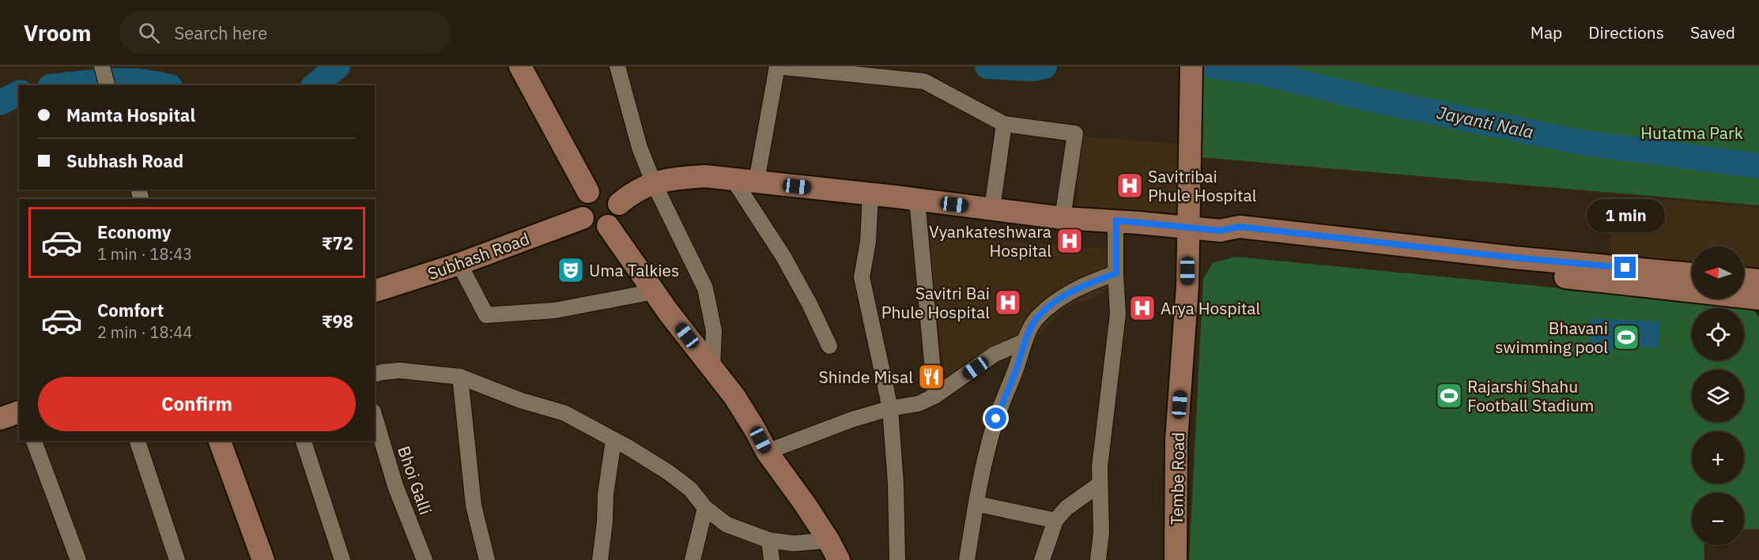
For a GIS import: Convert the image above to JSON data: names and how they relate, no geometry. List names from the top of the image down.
{
  "streets": {
    "main road": ["Subhash Road", "Tembe Road"],
    "street": ["Bhoi Galli"]
  },
  "water": ["Jayanti Nala"],
  "parks": ["Hutatma Park"],
  "places": {
    "hospital": [
      "Savitribai Phule Hospital",
      "Vyankateshwara Hospital",
      "Savitri Bai Phule Hospital",
      "Arya Hospital"
    ],
    "theatre": ["Uma Talkies"],
    "sports": ["Bhavani swimming pool", "Rajarshi Shahu Football Stadium"],
    "restaurant": ["Shinde Misal"]
  },
  "north": "left",
  "page": {
    "header": "Vroom",
    "search": "Search here",
    "nav": ["Map", "Directions", "Saved"],
    "banner": ["Mamta Hospital", "Subhash Road"],
    "bubble": "1 min",
    "list": [
      {
        "name": "Economy",
        "note": "1 min · 18:43",
        "value": "₹72"
      },
      {
        "name": "Comfort",
        "note": "2 min · 18:44",
        "value": "₹98"
      }
    ],
    "map_buttons": ["+", "−"],
    "buttons": "Confirm"
  }
}
